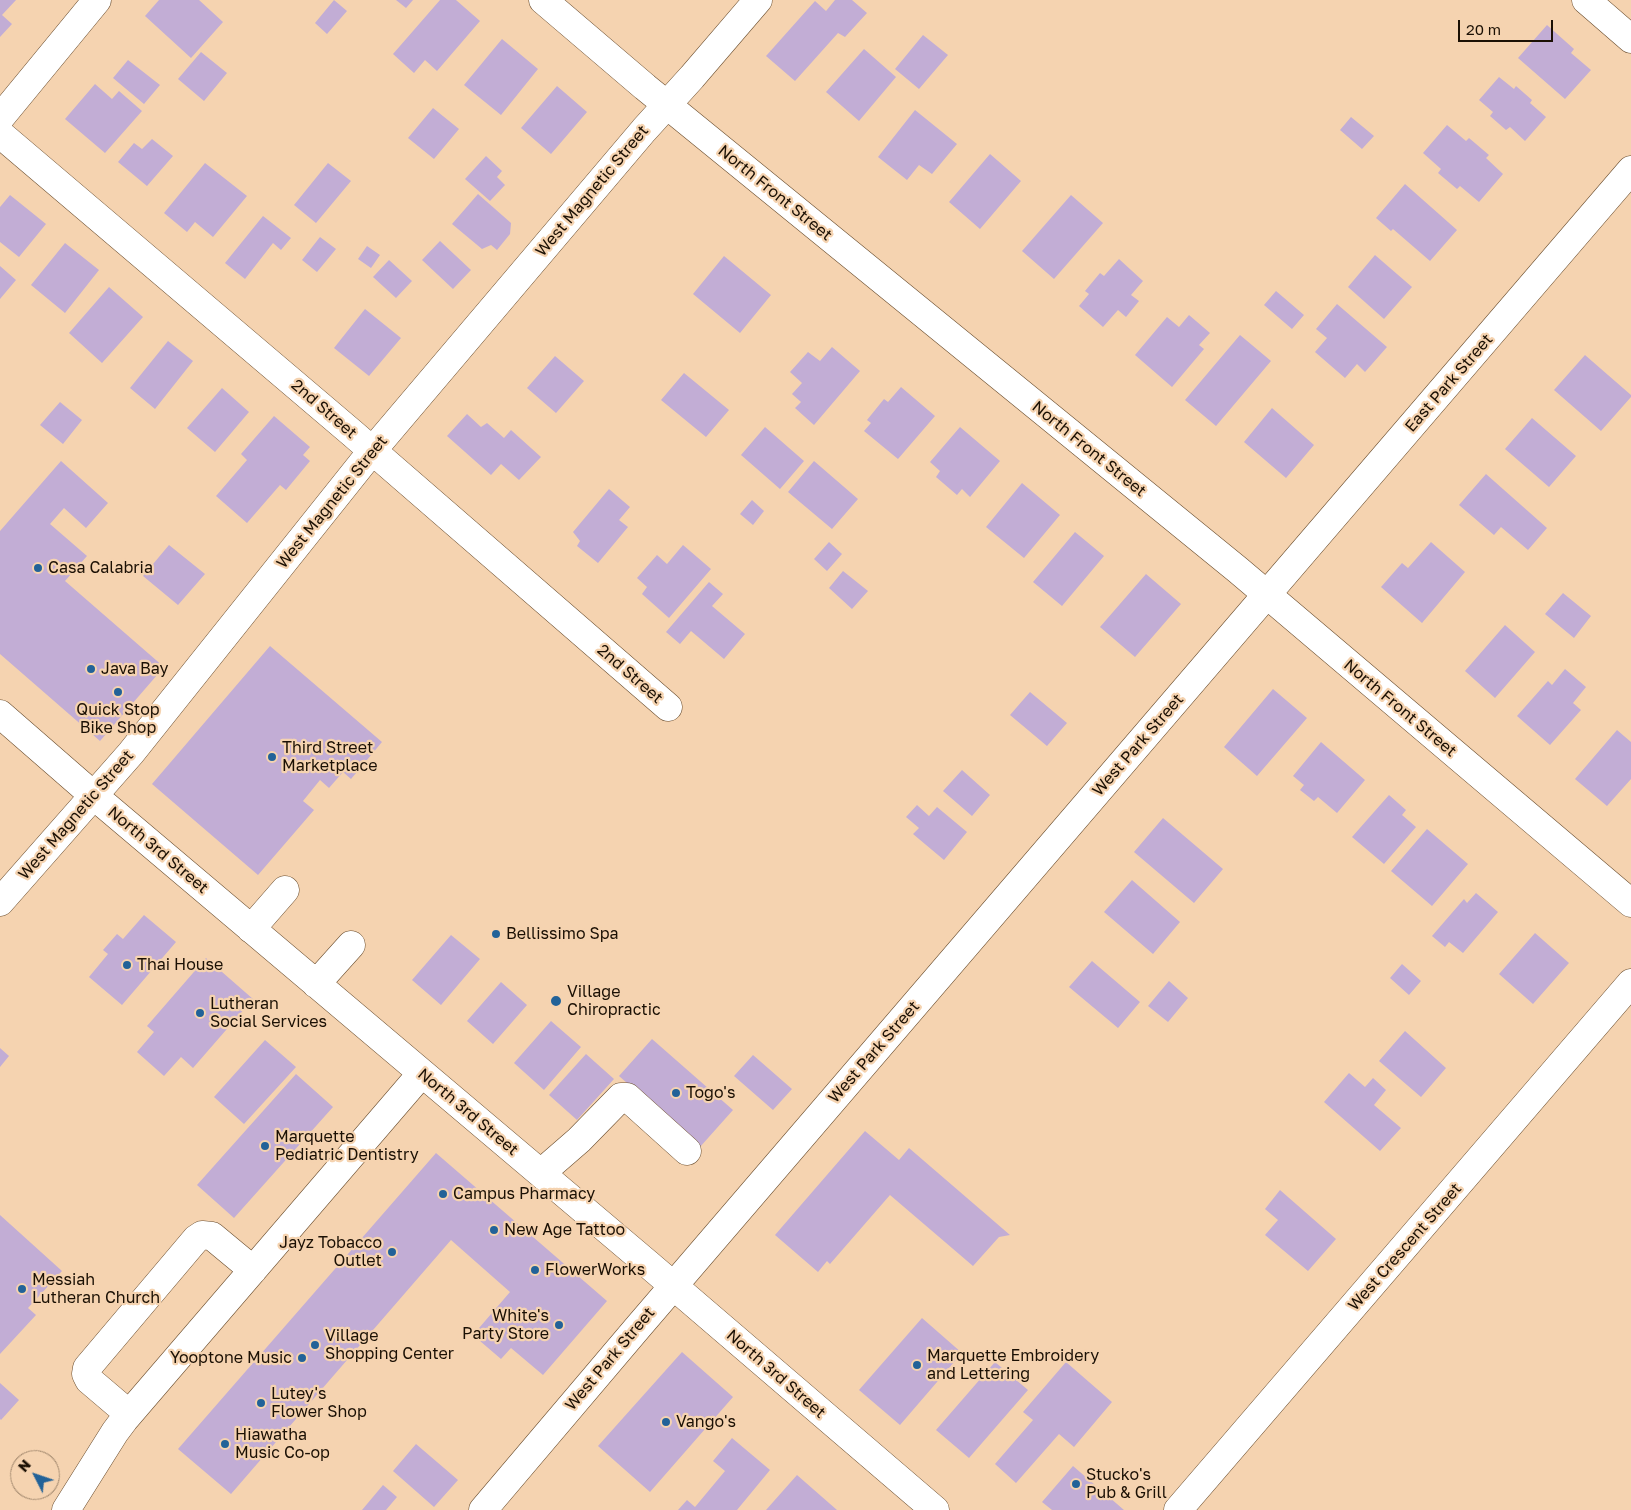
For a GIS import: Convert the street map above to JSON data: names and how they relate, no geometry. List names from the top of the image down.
{
  "streets": {
    "street": [
      "West Magnetic Street",
      "North Front Street",
      "East Park Street",
      "2nd Street",
      "West Park Street",
      "North 3rd Street",
      "West Crescent Street"
    ]
  },
  "crossings": [
    ["West Magnetic Street", "North Front Street"],
    ["West Magnetic Street", "2nd Street"],
    ["West Magnetic Street", "North 3rd Street"],
    ["North Front Street", "East Park Street"],
    ["North Front Street", "West Park Street"],
    ["East Park Street", "West Park Street"],
    ["West Park Street", "North 3rd Street"]
  ],
  "places": [
    "Casa Calabria",
    "Java Bay",
    "Quick Stop Bike Shop",
    "Third Street Marketplace",
    "Bellissimo Spa",
    "Thai House",
    "Village Chiropractic",
    "Lutheran Social Services",
    "Togo's",
    "Marquette Pediatric Dentistry",
    "Campus Pharmacy",
    "New Age Tattoo",
    "Jayz Tobacco Outlet",
    "FlowerWorks",
    "Messiah Lutheran Church",
    "White's Party Store",
    "Village Shopping Center",
    "Yooptone Music",
    "Marquette Embroidery and Lettering",
    "Lutey's Flower Shop",
    "Vango's",
    "Hiawatha Music Co-op",
    "Stucko's Pub & Grill"
  ],
  "scale_bar": "20 m",
  "north": "top left"
}
